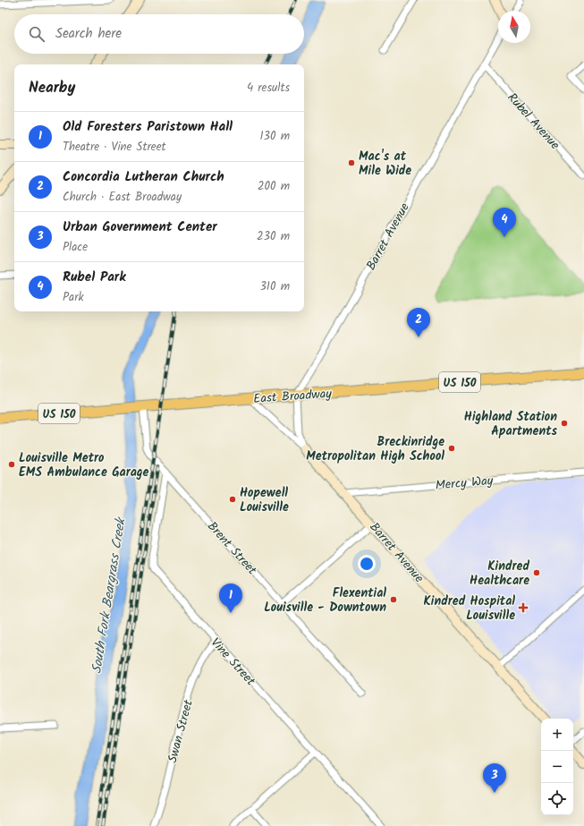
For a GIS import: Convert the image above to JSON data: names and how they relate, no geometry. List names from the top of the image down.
{
  "streets": {
    "main road": ["US 150", "East Broadway"],
    "street": [
      "Rubel Avenue",
      "Barret Avenue",
      "Mercy Way",
      "Brent Street",
      "Vine Street",
      "Swan Street"
    ]
  },
  "crossings": [
    ["Rubel Avenue", "Barret Avenue"],
    ["Barret Avenue", "East Broadway"],
    ["Barret Avenue", "Mercy Way"],
    ["East Broadway", "Brent Street"],
    ["Brent Street", "Vine Street"],
    ["Vine Street", "Swan Street"]
  ],
  "water": ["South Fork Beargrass Creek"],
  "places": {
    "other": [
      "Mac's at Mile Wide",
      "Highland Station Apartments",
      "Breckinridge Metropolitan High School",
      "Louisville Metro EMS Ambulance Garage",
      "Hopewell Louisville",
      "Kindred Healthcare",
      "Flexential Louisville - Downtown"
    ],
    "health": ["Kindred Hospital Louisville"]
  },
  "north": "top",
  "page": {
    "search": "Search here",
    "heading": ["Nearby", "4 results"],
    "list": [
      {
        "mark": "1",
        "name": "Old Foresters Paristown Hall",
        "note": "Theatre · Vine Street",
        "value": "130 m"
      },
      {
        "mark": "2",
        "name": "Concordia Lutheran Church",
        "note": "Church · East Broadway",
        "value": "200 m"
      },
      {
        "mark": "3",
        "name": "Urban Government Center",
        "note": "Place",
        "value": "230 m"
      },
      {
        "mark": "4",
        "name": "Rubel Park",
        "note": "Park",
        "value": "310 m"
      }
    ],
    "pins": [
      "4",
      "2",
      "1",
      "3"
    ],
    "map_buttons": ["+", "−"]
  }
}
